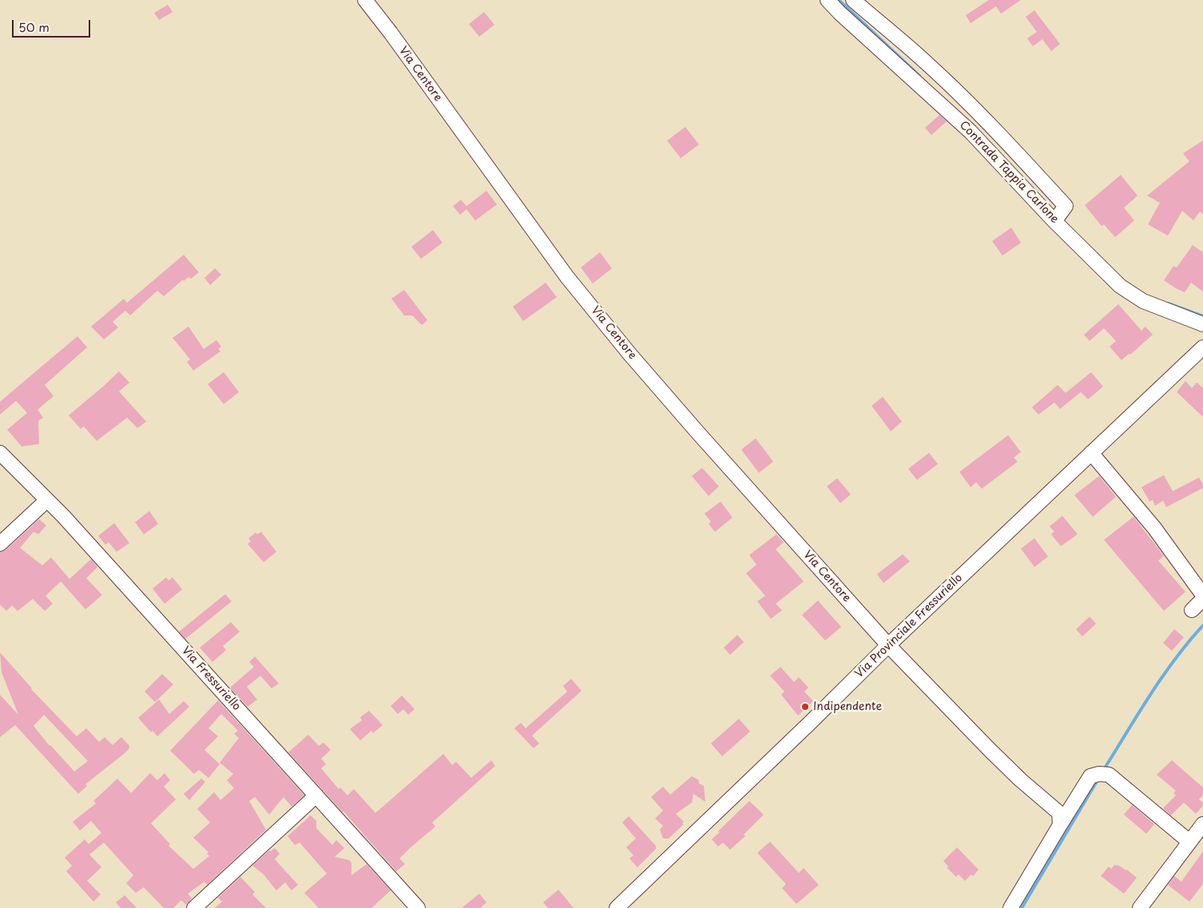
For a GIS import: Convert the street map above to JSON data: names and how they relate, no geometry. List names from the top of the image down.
{
  "streets": {
    "street": [
      "Via Centore",
      "Contrada Tappia Carlone",
      "Via Provinciale Fressuriello",
      "Via Fressuriello"
    ]
  },
  "crossings": [
    ["Via Centore", "Via Provinciale Fressuriello"]
  ],
  "places": ["Indipendente"],
  "scale_bar": "50 m"
}
